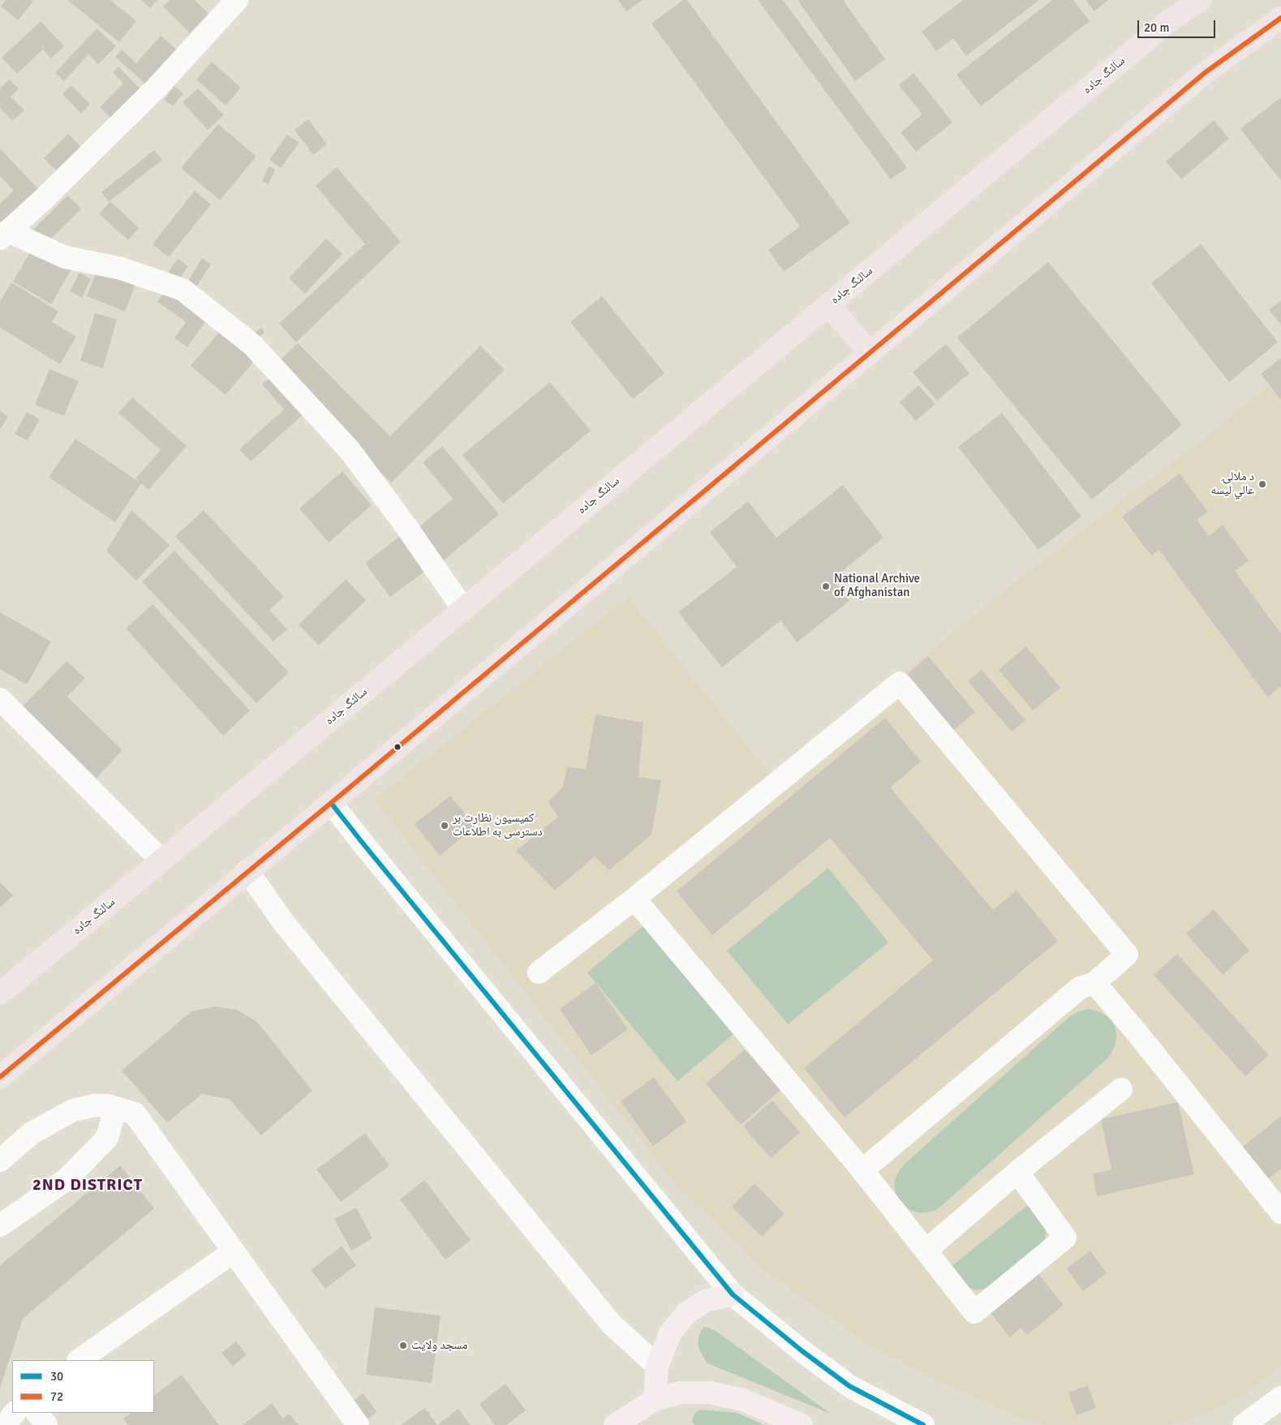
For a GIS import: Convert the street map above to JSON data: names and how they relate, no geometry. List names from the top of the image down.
{
  "streets": {
    "highway": ["سالنگ جاده"]
  },
  "districts": ["2ND DISTRICT"],
  "places": [
    "د ملالۍ عالي لیسه",
    "National Archive of Afghanistan",
    "کمیسیون نظارت بر دسترسی به اطلاعات",
    "مسجد ولایت"
  ],
  "lines": ["transit line 72", "transit line 30"],
  "legend": ["30", "72"],
  "scale_bar": "20 m"
}
